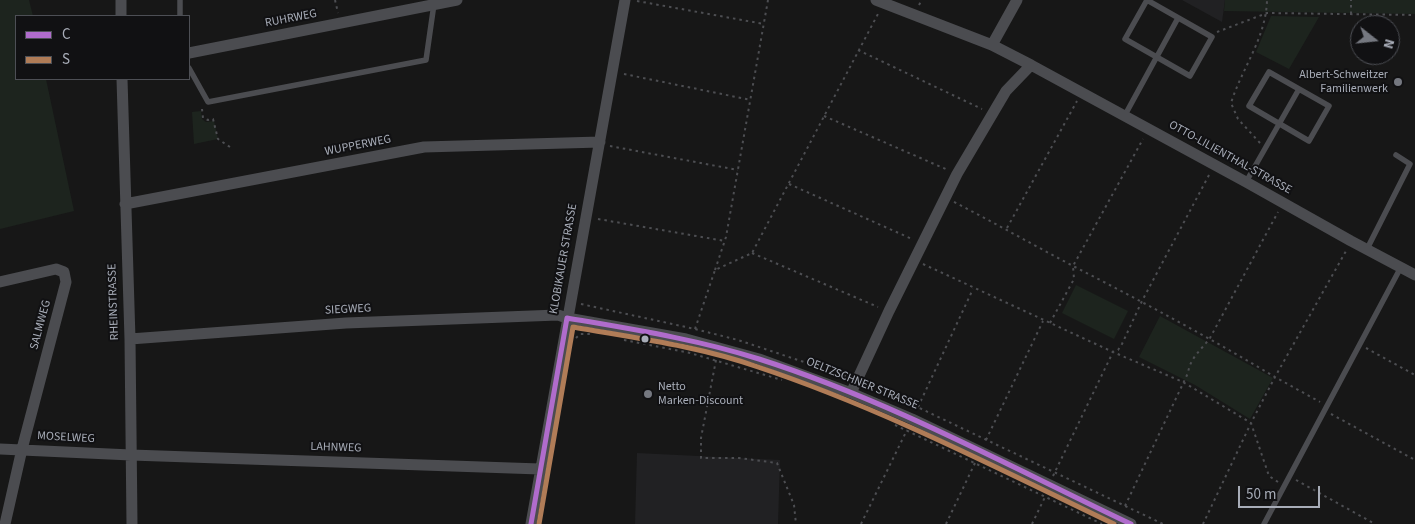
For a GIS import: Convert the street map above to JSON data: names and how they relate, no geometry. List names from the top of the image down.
{
  "streets": {
    "street": [
      "RUHRWEG",
      "WUPPERWEG",
      "OTTO-LILIENTHAL-STRASSE",
      "KLOBIKAUER STRASSE",
      "RHEINSTRASSE",
      "SIEGWEG",
      "SALMWEG",
      "OELTZSCHNER STRASSE",
      "MOSELWEG",
      "LAHNWEG"
    ]
  },
  "crossings": [
    ["WUPPERWEG", "KLOBIKAUER STRASSE"],
    ["WUPPERWEG", "RHEINSTRASSE"],
    ["KLOBIKAUER STRASSE", "SIEGWEG"],
    ["KLOBIKAUER STRASSE", "OELTZSCHNER STRASSE"],
    ["KLOBIKAUER STRASSE", "LAHNWEG"],
    ["RHEINSTRASSE", "SIEGWEG"],
    ["RHEINSTRASSE", "MOSELWEG"],
    ["RHEINSTRASSE", "LAHNWEG"],
    ["SIEGWEG", "OELTZSCHNER STRASSE"],
    ["SALMWEG", "MOSELWEG"],
    ["MOSELWEG", "LAHNWEG"]
  ],
  "places": ["Albert-Schweitzer Familienwerk", "Netto Marken-Discount"],
  "lines": ["transit line C", "transit line S"],
  "legend": ["C", "S"],
  "scale_bar": "50 m",
  "north": "right"
}
